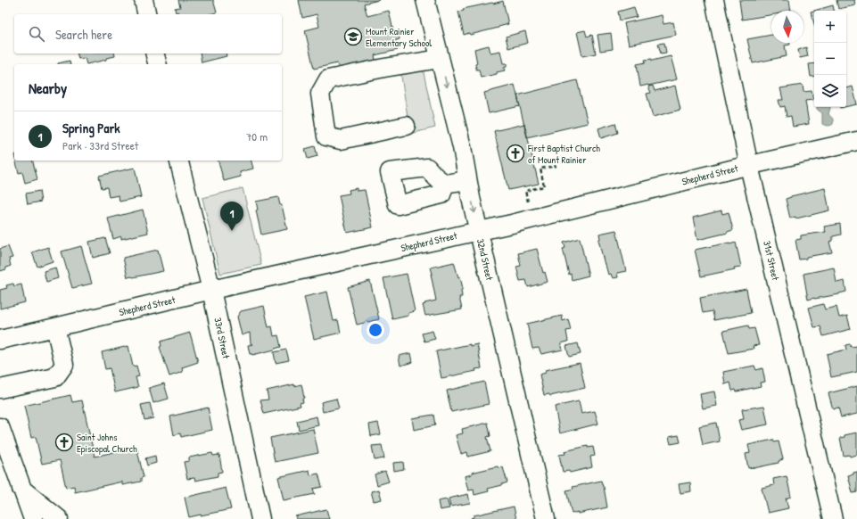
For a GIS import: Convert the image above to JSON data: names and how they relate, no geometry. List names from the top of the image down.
{
  "streets": {
    "street": [
      "Shepherd Street",
      "32nd Street",
      "31st Street",
      "33rd Street"
    ]
  },
  "crossings": [
    ["Shepherd Street", "32nd Street"],
    ["Shepherd Street", "31st Street"],
    ["Shepherd Street", "33rd Street"]
  ],
  "places": {
    "school or university": ["Mount Rainier Elementary School"],
    "church": ["First Baptist Church of Mount Rainier", "Saint Johns Episcopal Church"]
  },
  "north": "bottom",
  "page": {
    "map_buttons": ["+", "−"],
    "search": "Search here",
    "heading": "Nearby",
    "list": [
      {
        "mark": "1",
        "name": "Spring Park",
        "note": "Park · 33rd Street",
        "value": "70 m"
      }
    ],
    "pins": "1"
  }
}
